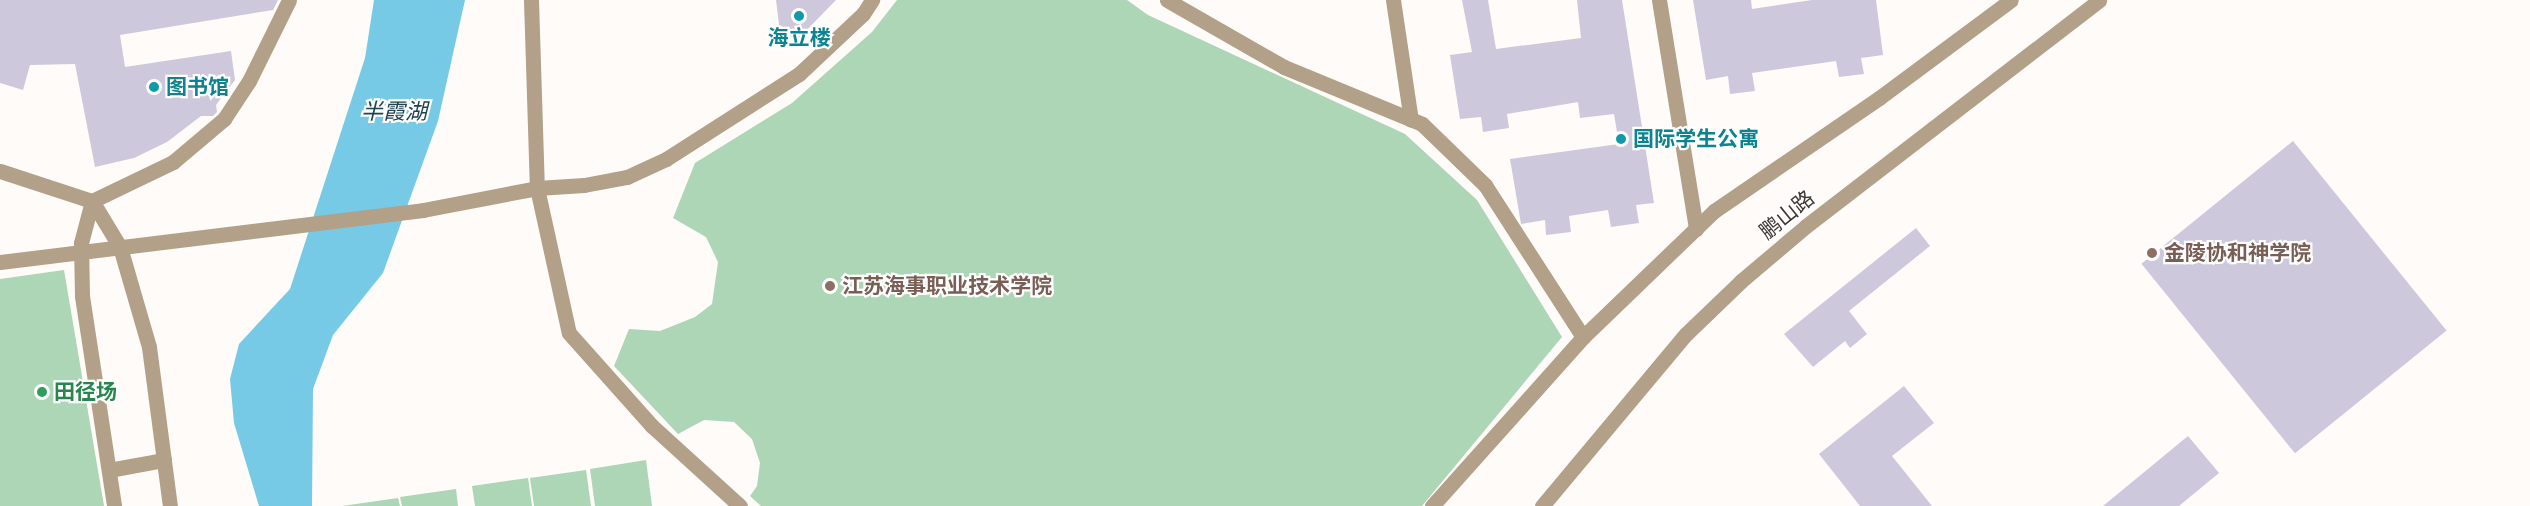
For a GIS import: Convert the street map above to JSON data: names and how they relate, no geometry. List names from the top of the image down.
{
  "streets": {
    "street": ["鹏山路"]
  },
  "water": ["半霞湖"],
  "places": [
    "海立楼",
    "图书馆",
    "国际学生公寓",
    "金陵协和神学院",
    "江苏海事职业技术学院",
    "田径场"
  ]
}
